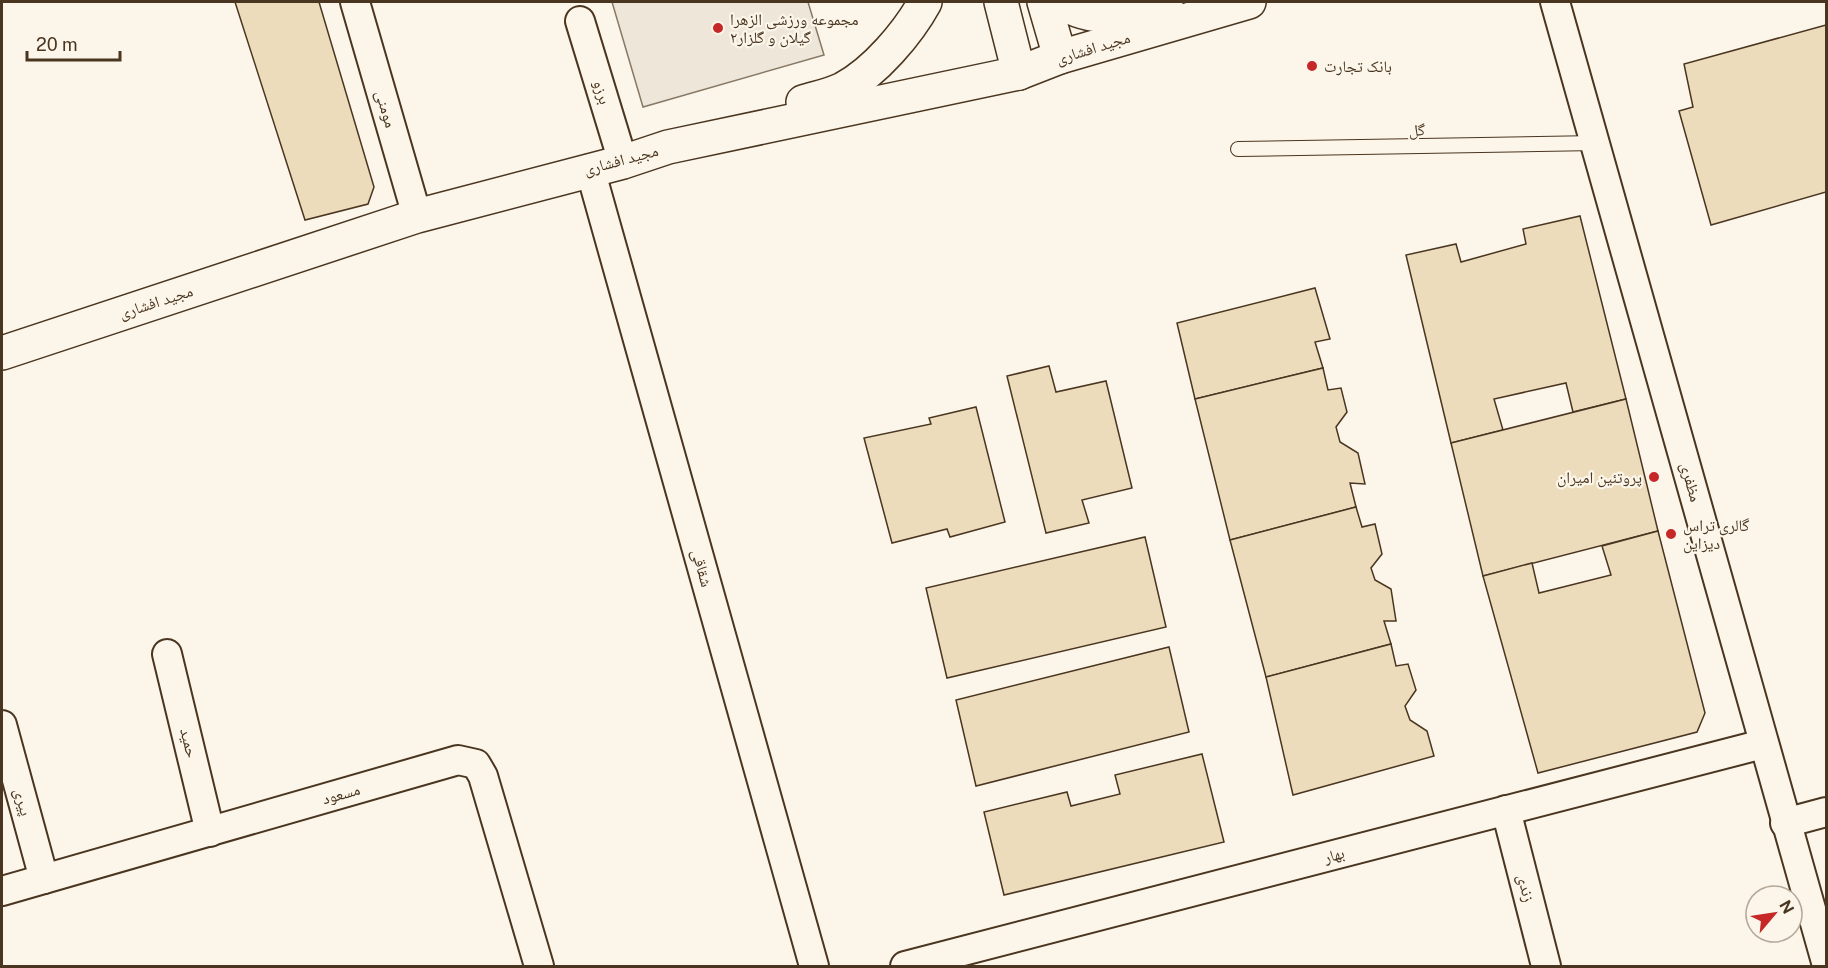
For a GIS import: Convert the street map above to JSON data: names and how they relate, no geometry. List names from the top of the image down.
{
  "streets": {
    "main road": ["مجید افشاری"],
    "street": [
      "برزو",
      "مومنی",
      "مظفری",
      "شقاقی",
      "حمید",
      "مسعود",
      "پیری",
      "بهار",
      "زندی"
    ],
    "lane": ["گل"]
  },
  "crossings": [
    ["مجید افشاری", "برزو"],
    ["مجید افشاری", "مومنی"],
    ["مجید افشاری", "شقاقی"],
    ["گل", "مظفری"],
    ["مظفری", "بهار"],
    ["حمید", "مسعود"],
    ["مسعود", "پیری"],
    ["بهار", "زندی"]
  ],
  "places": [
    "مجموعه ورزشی الزهرا گیلان و گلزار۲",
    "بانک تجارت",
    "پروتئین امیران",
    "گالری تراس دیزاین"
  ],
  "scale_bar": "20 m",
  "north": "top right"
}
